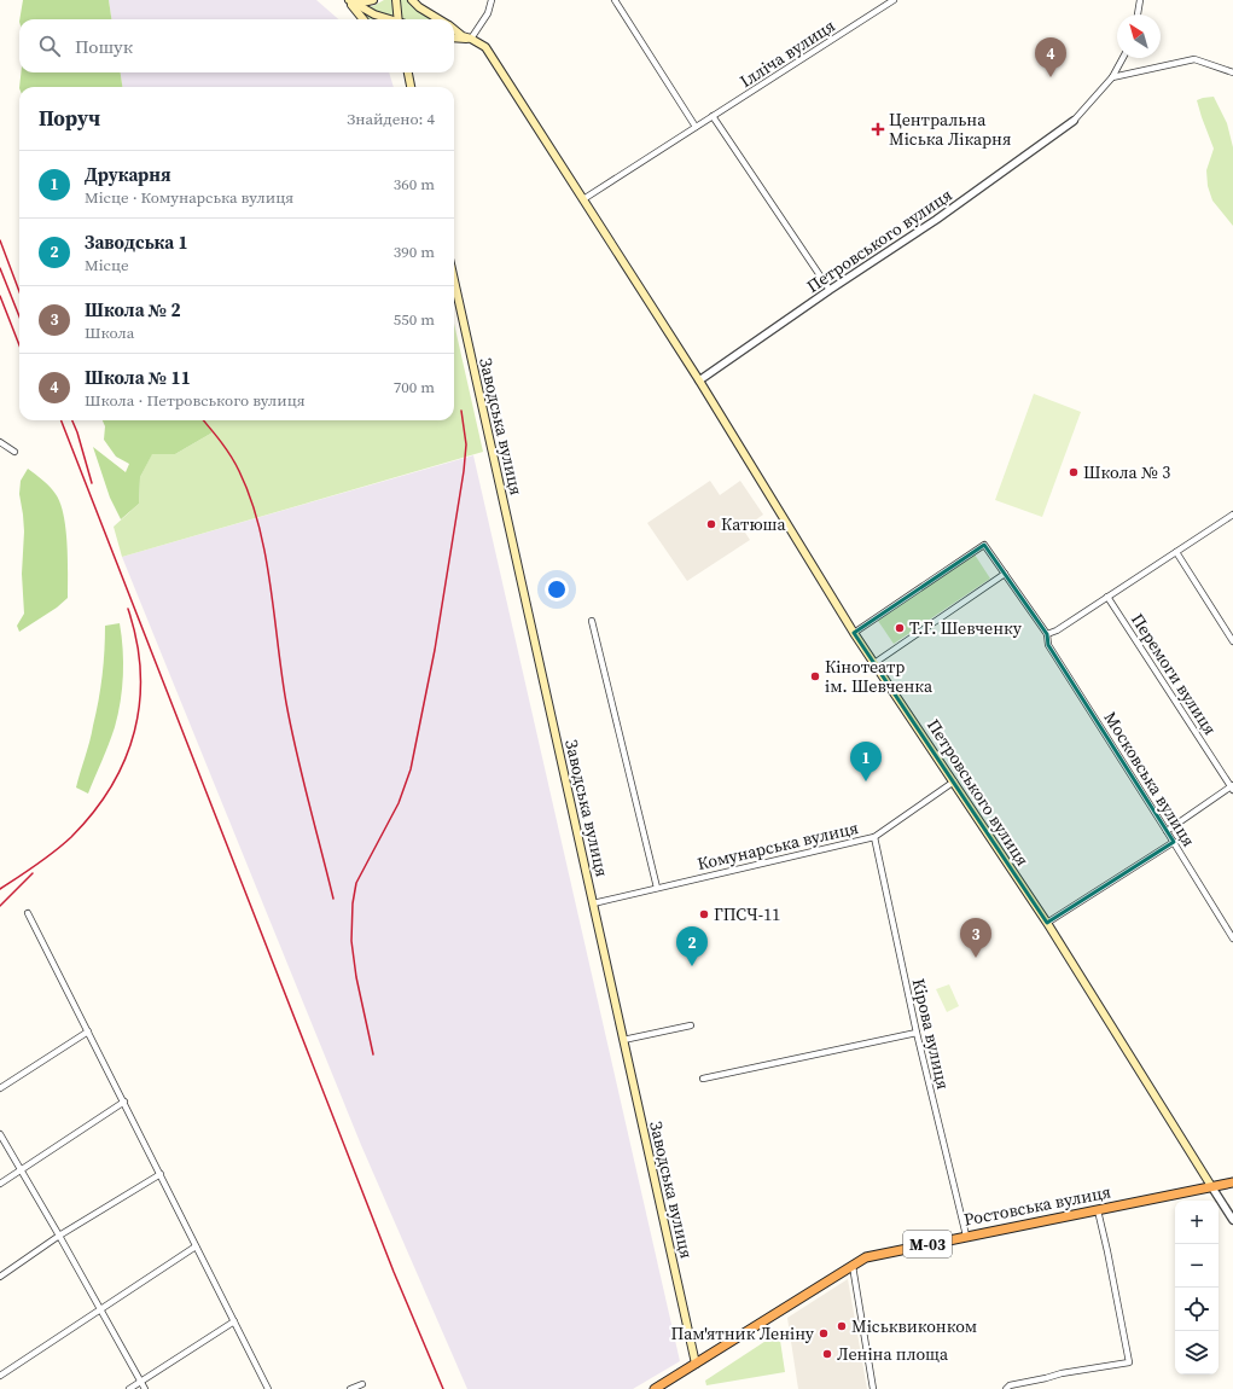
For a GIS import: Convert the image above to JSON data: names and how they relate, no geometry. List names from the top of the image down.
{
  "streets": {
    "highway": ["Ростовська вулиця", "М-03"],
    "main road": ["Петровського вулиця", "Заводська вулиця"],
    "street": [
      "Ілліча вулиця",
      "Перемоги вулиця",
      "Московська вулиця",
      "Комунарська вулиця",
      "Кірова вулиця"
    ]
  },
  "crossings": [
    ["Ілліча вулиця", "Петровського вулиця"],
    ["Петровського вулиця", "Московська вулиця"],
    ["Петровського вулиця", "Комунарська вулиця"],
    ["Петровського вулиця", "Ростовська вулиця"],
    ["Заводська вулиця", "Комунарська вулиця"],
    ["Заводська вулиця", "Ростовська вулиця"],
    ["Комунарська вулиця", "Кірова вулиця"],
    ["Кірова вулиця", "Ростовська вулиця"]
  ],
  "places": {
    "health": ["Центральна Міська Лікарня"],
    "other": [
      "Школа № 3",
      "Катюша",
      "Т.Г. Шевченку",
      "Кінотеатр ім. Шевченка",
      "ГПСЧ-11",
      "Міськвиконком",
      "Пам'ятник Леніну",
      "Леніна площа"
    ]
  },
  "north": "top left",
  "page": {
    "search": "Пошук",
    "pins": [
      "4",
      "1",
      "3",
      "2"
    ],
    "heading": ["Поруч", "Знайдено: 4"],
    "list": [
      {
        "mark": "1",
        "name": "Друкарня",
        "note": "Місце · Комунарська вулиця",
        "value": "360 m"
      },
      {
        "mark": "2",
        "name": "Заводська 1",
        "note": "Місце",
        "value": "390 m"
      },
      {
        "mark": "3",
        "name": "Школа № 2",
        "note": "Школа",
        "value": "550 m"
      },
      {
        "mark": "4",
        "name": "Школа № 11",
        "note": "Школа · Петровського вулиця",
        "value": "700 m"
      }
    ],
    "map_buttons": ["+", "−"]
  }
}
